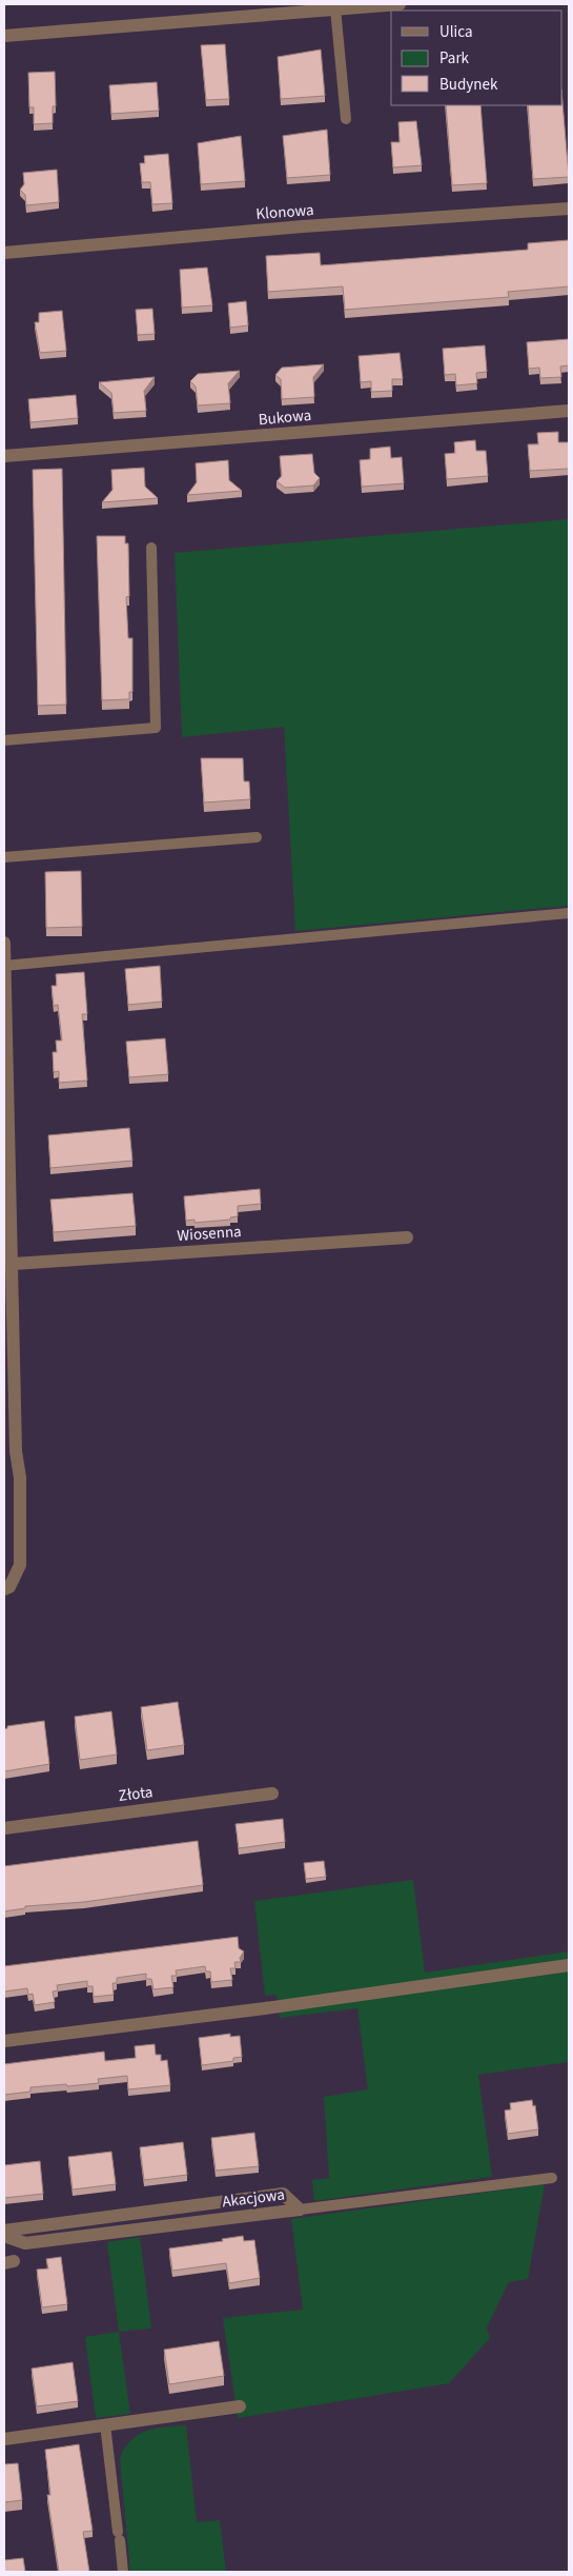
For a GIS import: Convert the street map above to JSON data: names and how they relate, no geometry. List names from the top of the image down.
{
  "streets": {
    "street": [
      "Klonowa",
      "Bukowa",
      "Wiosenna",
      "Złota",
      "Akacjowa"
    ]
  },
  "legend": ["Ulica", "Park", "Budynek"]
}
